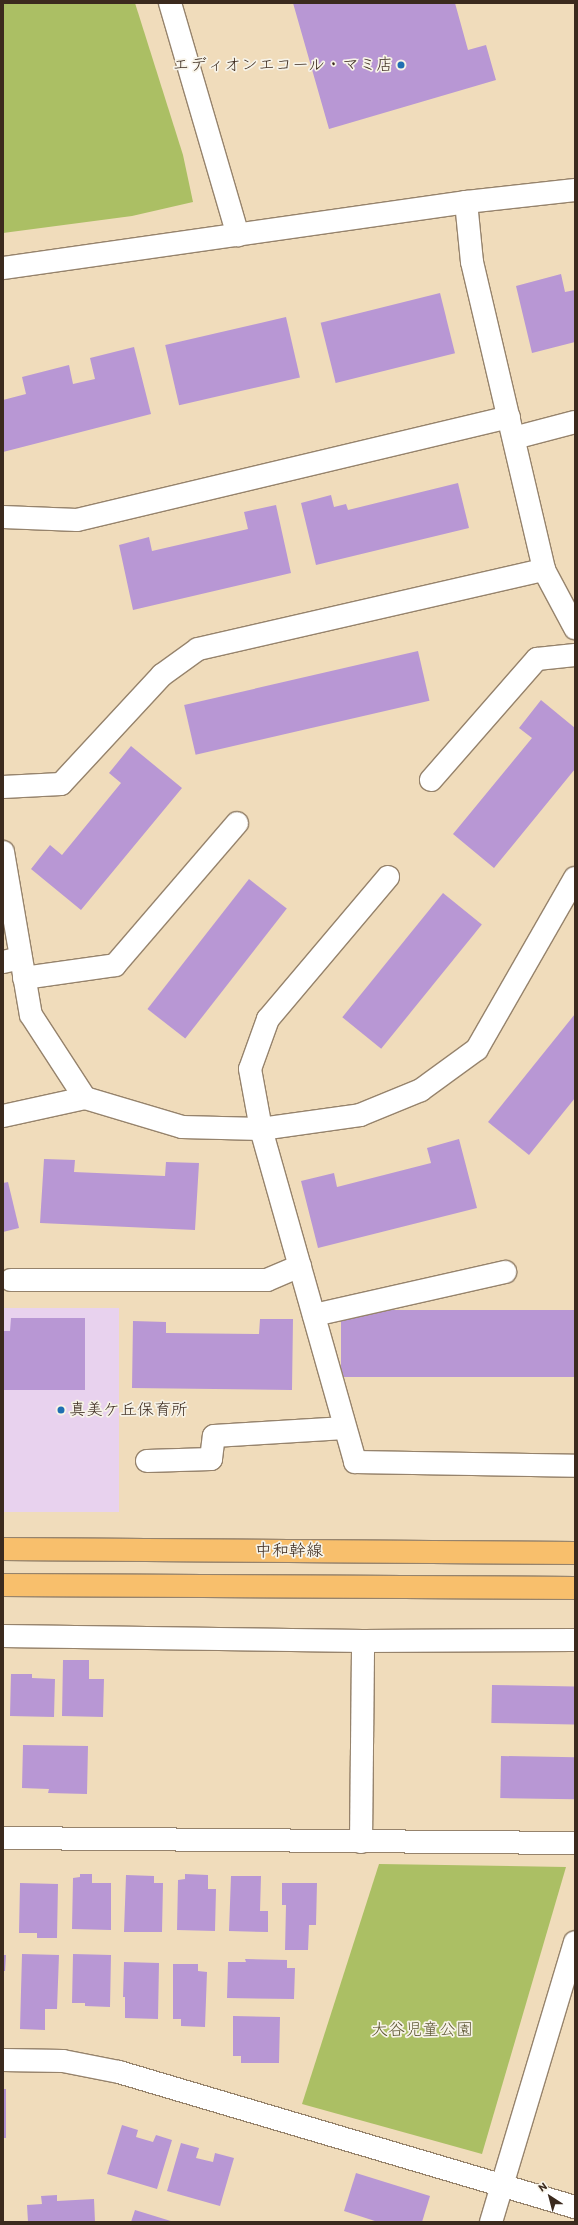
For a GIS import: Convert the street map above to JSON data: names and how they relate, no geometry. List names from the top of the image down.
{
  "streets": {
    "main road": ["中和幹線"]
  },
  "parks": ["大谷児童公園"],
  "places": ["エディオンエコール・マミ店", "真美ケ丘保育所"],
  "north": "top left"
}
